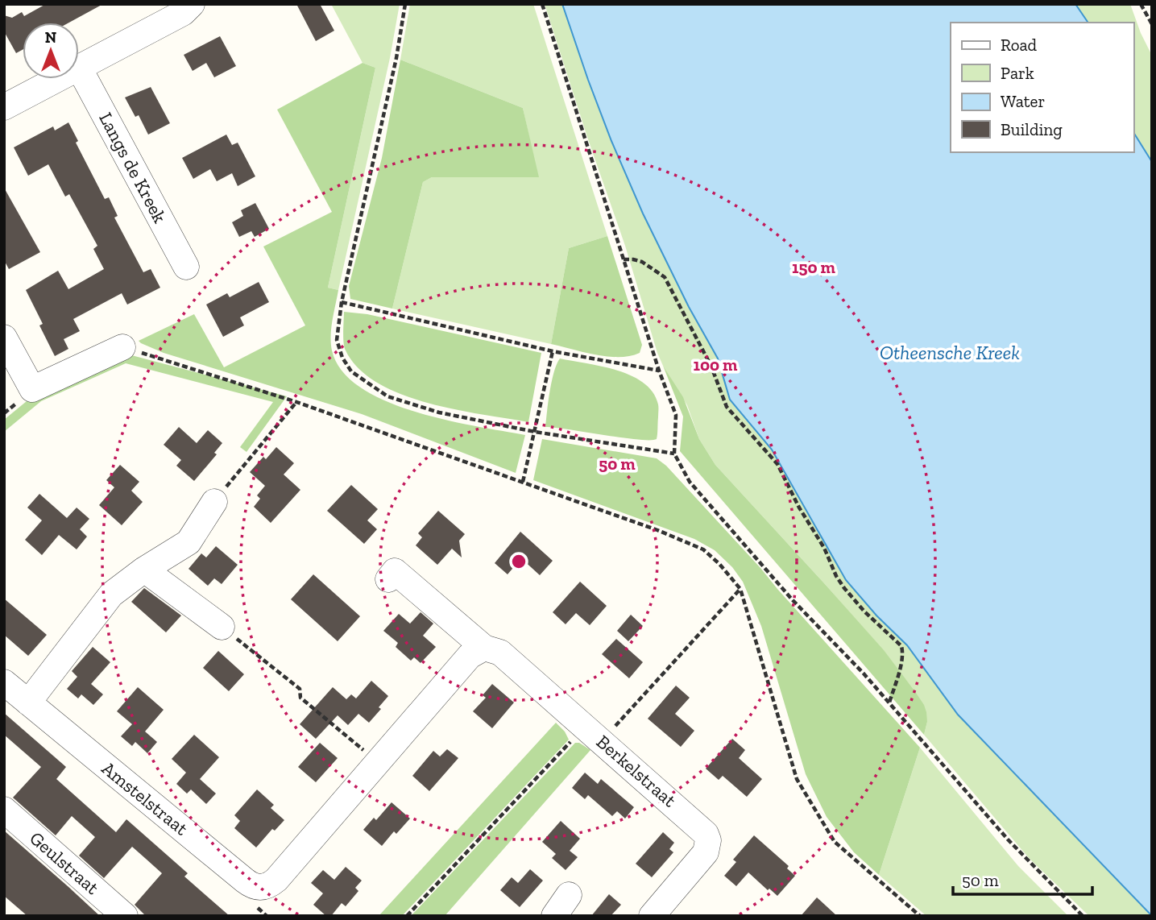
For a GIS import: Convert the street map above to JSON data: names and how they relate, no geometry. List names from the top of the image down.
{
  "streets": {
    "street": [
      "Langs de Kreek",
      "Berkelstraat",
      "Amstelstraat",
      "Geulstraat"
    ]
  },
  "water": ["Otheensche Kreek"],
  "legend": [
    "Road",
    "Park",
    "Water",
    "Building"
  ],
  "scale_bar": "50 m",
  "north": "top",
  "rings": ["150 m", "100 m", "50 m"]
}
